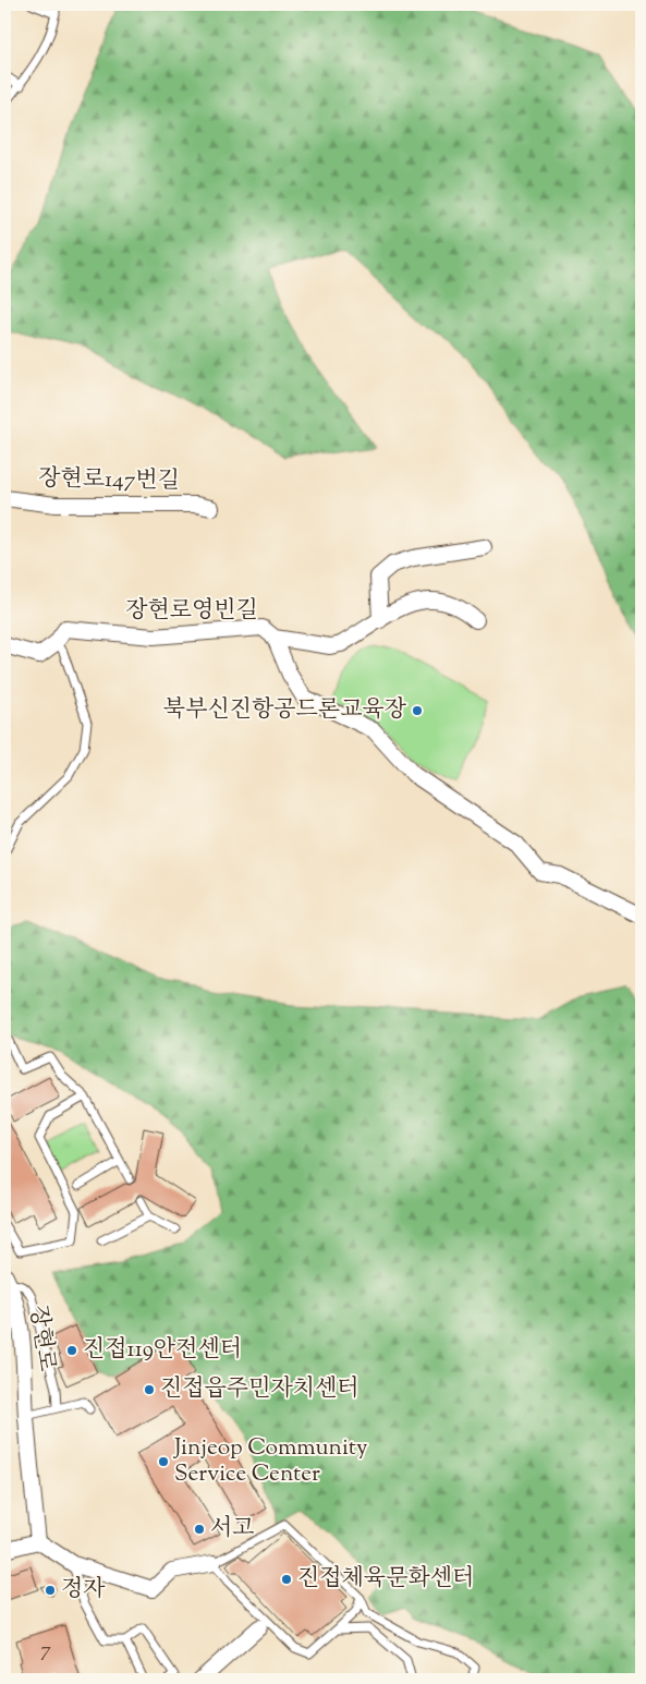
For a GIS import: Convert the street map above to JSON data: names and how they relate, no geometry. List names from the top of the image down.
{
  "streets": {
    "street": ["장현로147번길", "장현로영빈길", "장현로"]
  },
  "places": [
    "북부신진항공드론교육장",
    "진접119안전센터",
    "진접읍주민자치센터",
    "Jinjeop Community Service Center",
    "서고",
    "진접체육문화센터",
    "정자"
  ],
  "house_numbers": ["7"]
}
